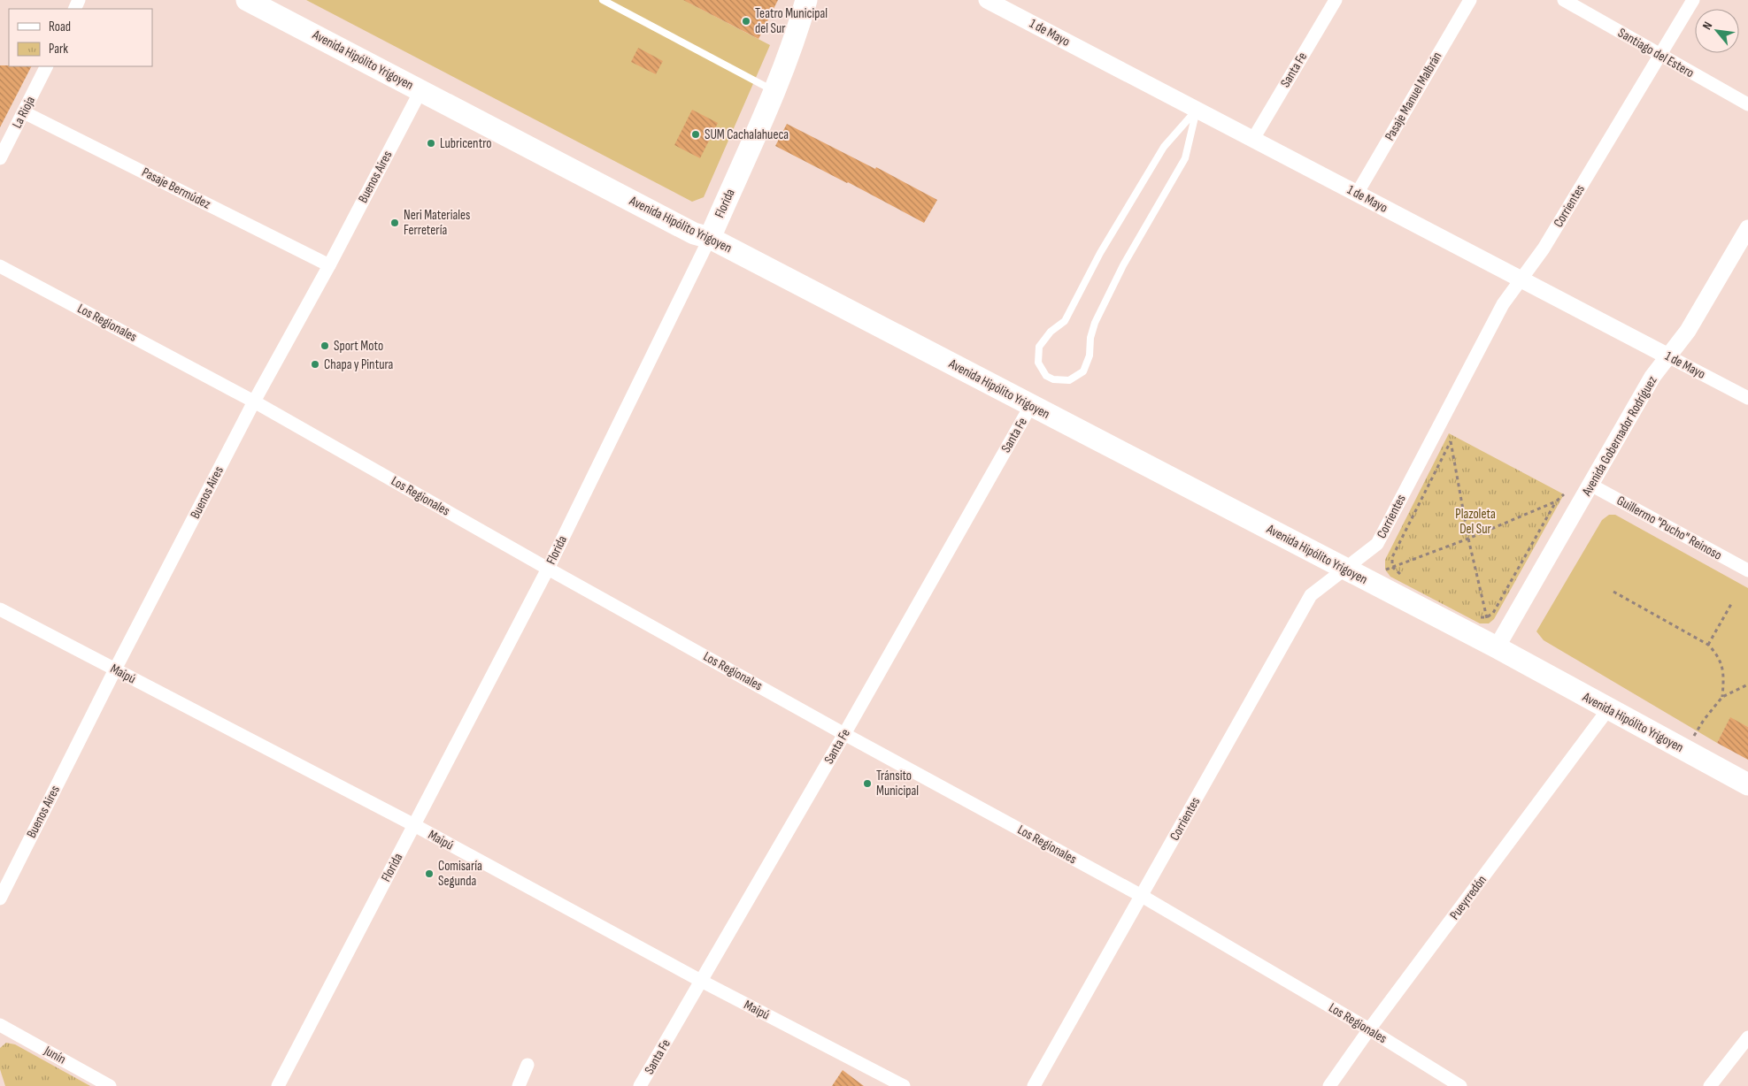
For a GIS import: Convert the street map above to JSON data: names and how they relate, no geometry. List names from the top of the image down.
{
  "streets": {
    "main road": ["Avenida Hipólito Yrigoyen", "Florida"],
    "street": [
      "1 de Mayo",
      "Santiago del Estero",
      "Santa Fe",
      "Pasaje Manuel Malbrán",
      "La Rioja",
      "Buenos Aires",
      "Pasaje Bermúdez",
      "Corrientes",
      "Los Regionales",
      "Avenida Gobernador Rodríguez",
      "Guillermo \"Pucho\" Reinoso",
      "Maipú",
      "Pueyrredón",
      "Junín"
    ]
  },
  "crossings": [
    ["1 de Mayo", "Santa Fe"],
    ["1 de Mayo", "Pasaje Manuel Malbrán"],
    ["1 de Mayo", "Corrientes"],
    ["1 de Mayo", "Avenida Gobernador Rodríguez"],
    ["Santiago del Estero", "Corrientes"],
    ["Avenida Hipólito Yrigoyen", "Santa Fe"],
    ["Avenida Hipólito Yrigoyen", "Buenos Aires"],
    ["Avenida Hipólito Yrigoyen", "Florida"],
    ["Avenida Hipólito Yrigoyen", "Corrientes"],
    ["Avenida Hipólito Yrigoyen", "Avenida Gobernador Rodríguez"],
    ["Avenida Hipólito Yrigoyen", "Pueyrredón"],
    ["Santa Fe", "Los Regionales"],
    ["Santa Fe", "Maipú"],
    ["La Rioja", "Pasaje Bermúdez"],
    ["Buenos Aires", "Pasaje Bermúdez"],
    ["Buenos Aires", "Los Regionales"],
    ["Buenos Aires", "Maipú"],
    ["Florida", "Los Regionales"],
    ["Florida", "Maipú"],
    ["Corrientes", "Los Regionales"],
    ["Los Regionales", "Pueyrredón"],
    ["Avenida Gobernador Rodríguez", "Guillermo \"Pucho\" Reinoso"]
  ],
  "parks": ["Plazoleta Del Sur"],
  "places": [
    "Teatro Municipal del Sur",
    "SUM Cachalahueca",
    "Lubricentro",
    "Neri Materiales Ferretería",
    "Sport Moto",
    "Chapa y Pintura",
    "Tránsito Municipal",
    "Comisaría Segunda"
  ],
  "legend": ["Road", "Park"],
  "north": "top left"
}
